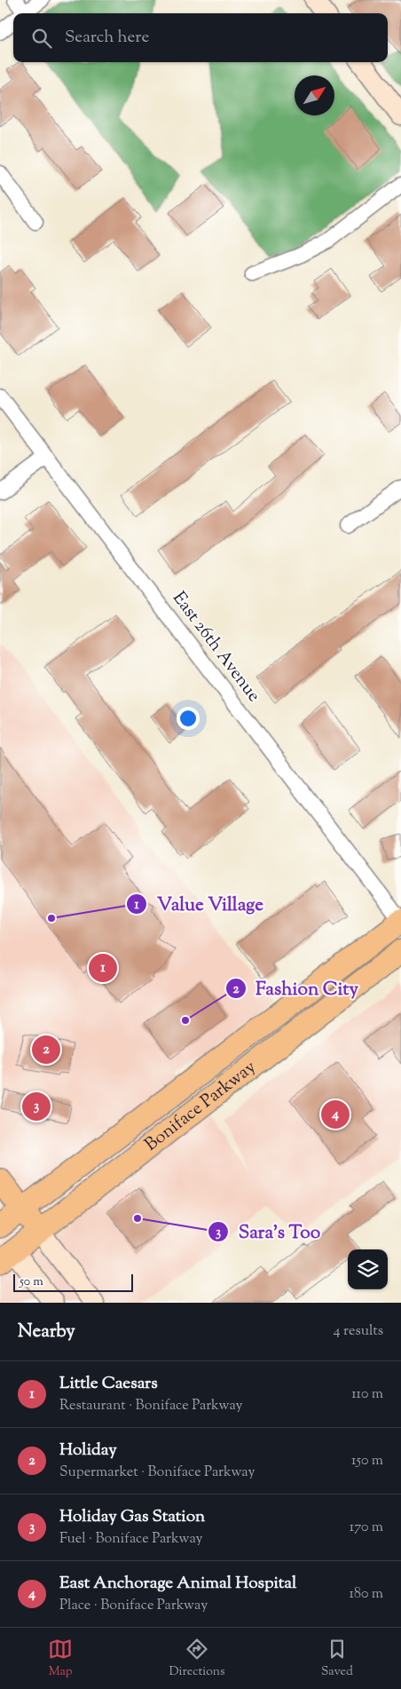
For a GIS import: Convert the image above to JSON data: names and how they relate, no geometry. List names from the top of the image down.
{
  "streets": {
    "main road": ["Boniface Parkway"],
    "street": ["East 26th Avenue"]
  },
  "crossings": [
    ["East 26th Avenue", "Boniface Parkway"]
  ],
  "places": ["Value Village", "Fashion City", "Sara's Too"],
  "scale_bar": "50 m",
  "north": "top right",
  "page": {
    "search": "Search here",
    "pins": [
      "1",
      "2",
      "3",
      "4"
    ],
    "scale": "50 m",
    "heading": ["Nearby", "4 results"],
    "list": [
      {
        "mark": "1",
        "name": "Little Caesars",
        "note": "Restaurant · Boniface Parkway",
        "value": "110 m"
      },
      {
        "mark": "2",
        "name": "Holiday",
        "note": "Supermarket · Boniface Parkway",
        "value": "150 m"
      },
      {
        "mark": "3",
        "name": "Holiday Gas Station",
        "note": "Fuel · Boniface Parkway",
        "value": "170 m"
      },
      {
        "mark": "4",
        "name": "East Anchorage Animal Hospital",
        "note": "Place · Boniface Parkway",
        "value": "180 m"
      }
    ],
    "nav": ["Map", "Directions", "Saved"]
  }
}
